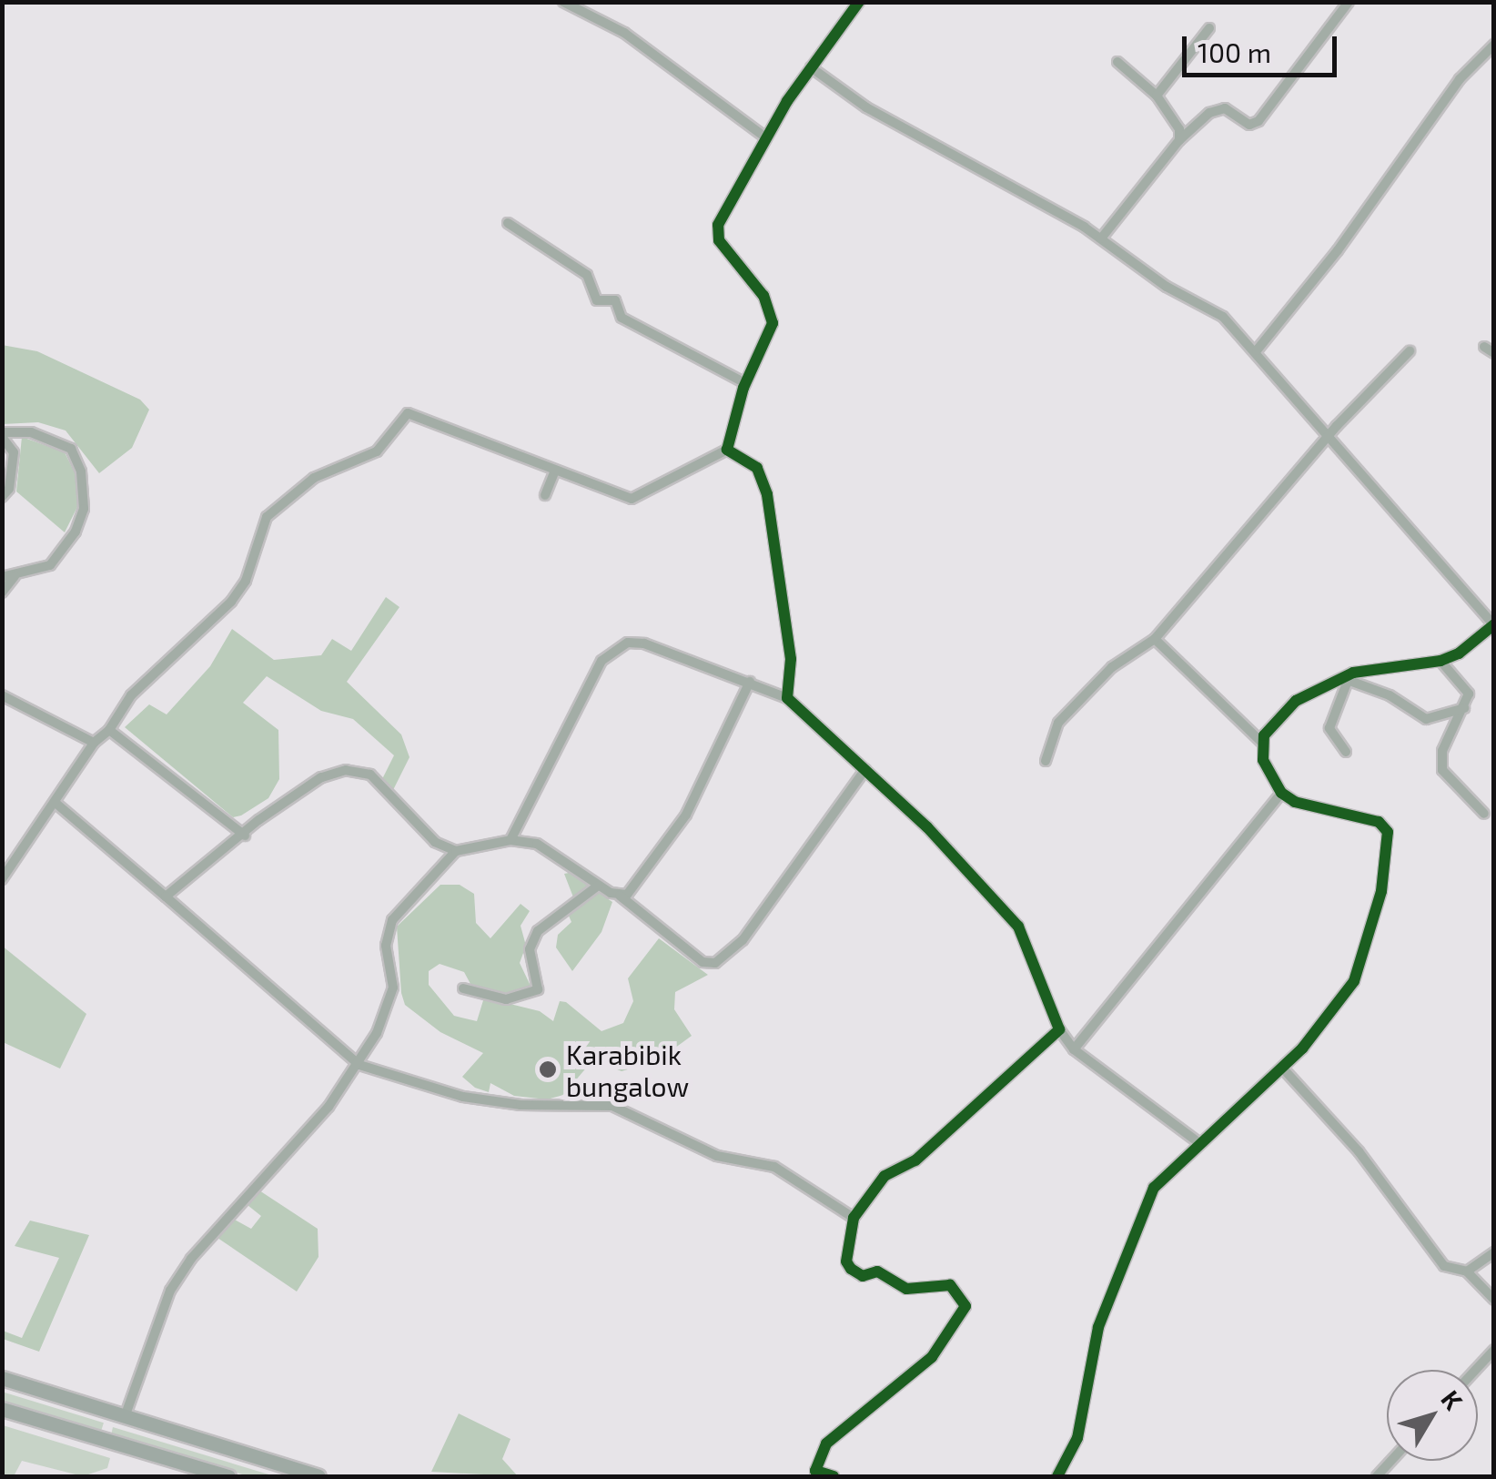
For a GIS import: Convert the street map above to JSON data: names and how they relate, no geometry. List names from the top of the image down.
{
  "places": ["Karabibik bungalow"],
  "scale_bar": "100 m",
  "north": "top right"
}
